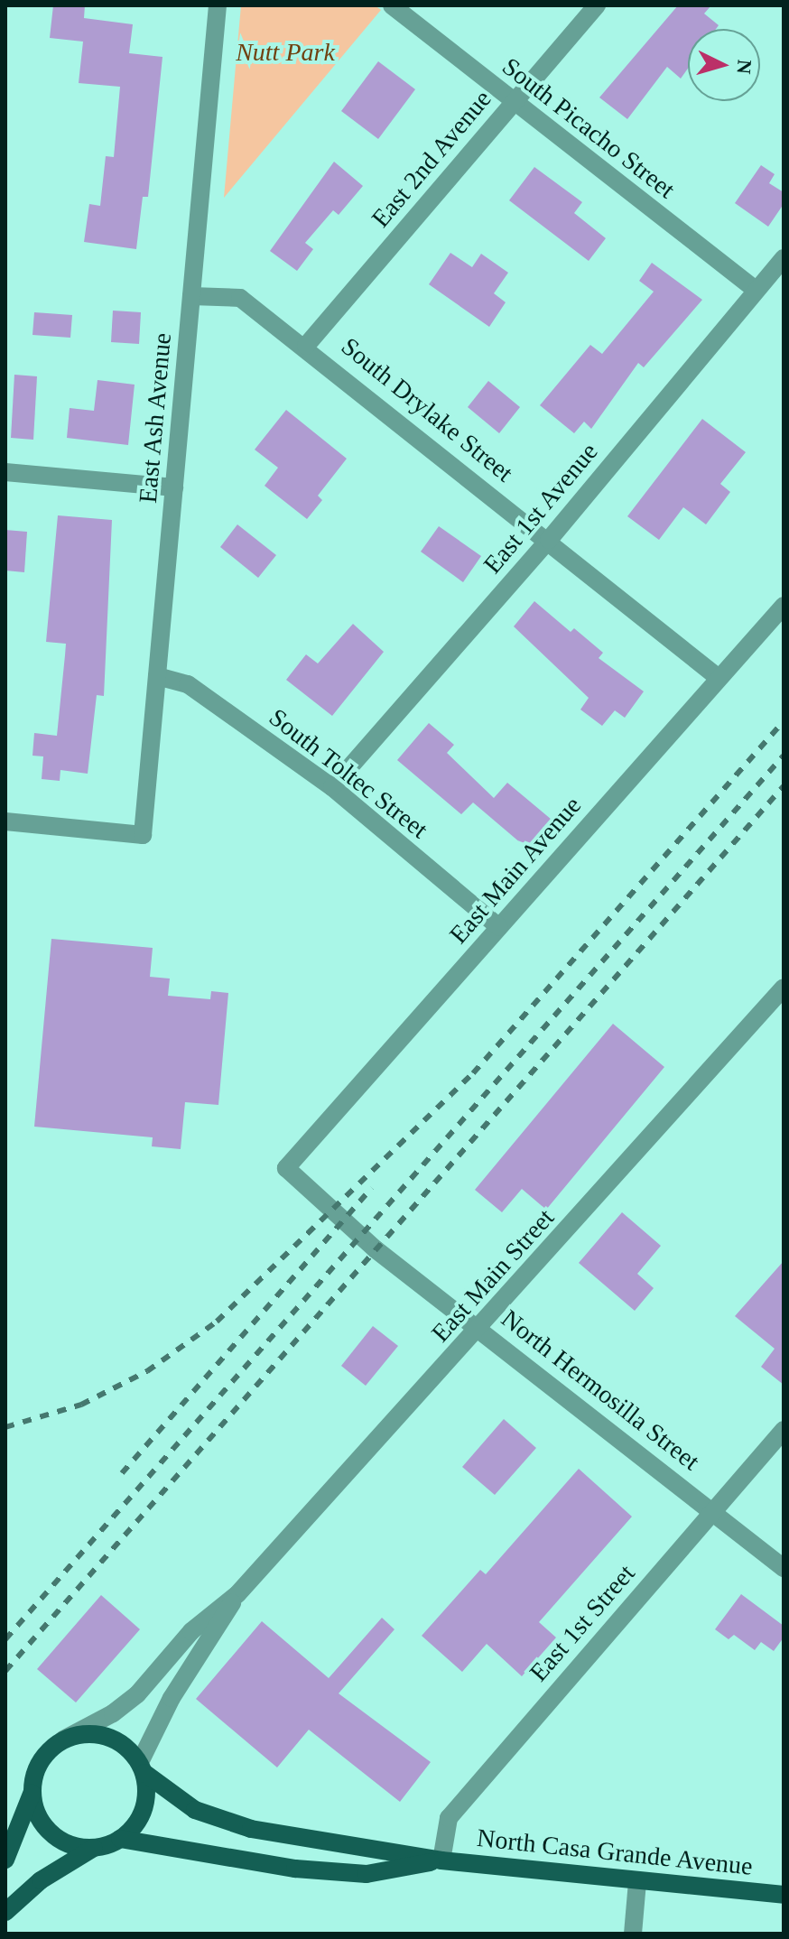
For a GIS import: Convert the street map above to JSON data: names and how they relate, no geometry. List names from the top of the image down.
{
  "streets": {
    "main road": ["North Casa Grande Avenue"],
    "street": [
      "South Picacho Street",
      "East 2nd Avenue",
      "South Drylake Street",
      "East Ash Avenue",
      "East 1st Avenue",
      "South Toltec Street",
      "East Main Avenue",
      "East Main Street",
      "North Hermosilla Street",
      "East 1st Street"
    ]
  },
  "crossings": [
    ["South Picacho Street", "East 2nd Avenue"],
    ["South Picacho Street", "East 1st Avenue"],
    ["East 2nd Avenue", "South Drylake Street"],
    ["South Drylake Street", "East Ash Avenue"],
    ["South Drylake Street", "East 1st Avenue"],
    ["South Drylake Street", "East Main Avenue"],
    ["East Ash Avenue", "South Toltec Street"],
    ["East 1st Avenue", "South Toltec Street"],
    ["South Toltec Street", "East Main Avenue"],
    ["East Main Avenue", "North Hermosilla Street"],
    ["East Main Street", "North Hermosilla Street"],
    ["East Main Street", "North Casa Grande Avenue"],
    ["North Hermosilla Street", "East 1st Street"],
    ["East 1st Street", "North Casa Grande Avenue"]
  ],
  "parks": ["Nutt Park"],
  "north": "right"
}
